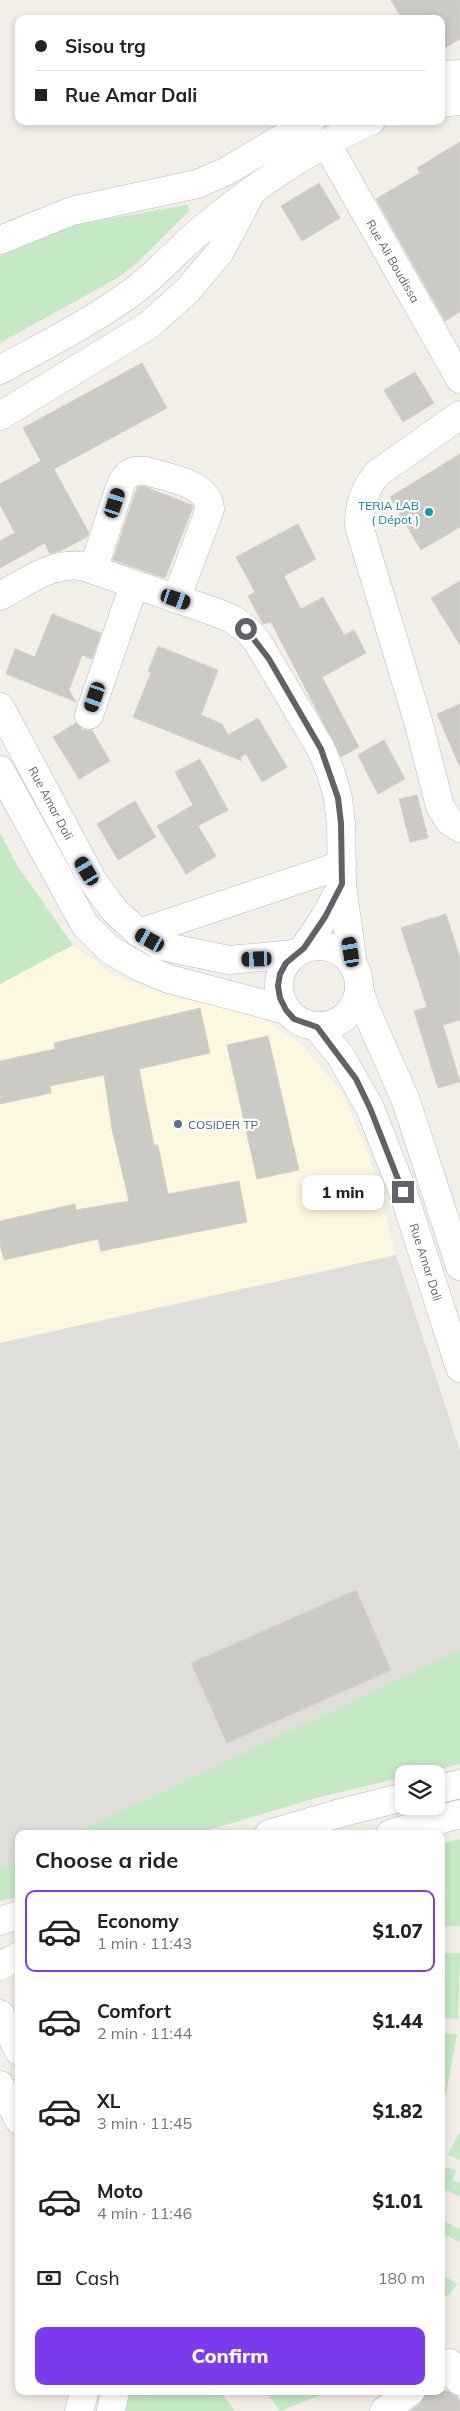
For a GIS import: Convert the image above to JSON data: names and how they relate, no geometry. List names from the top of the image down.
{
  "streets": {
    "street": ["Rue Ali Boudissa", "Rue Amar Dali"]
  },
  "places": ["TERIA LAB ( Dépot )", "COSIDER TP"],
  "page": {
    "banner": ["Sisou trg", "Rue Amar Dali"],
    "bubble": "1 min",
    "heading": "Choose a ride",
    "list": [
      {
        "name": "Economy",
        "note": "1 min · 11:43",
        "value": "$1.07"
      },
      {
        "name": "Comfort",
        "note": "2 min · 11:44",
        "value": "$1.44"
      },
      {
        "name": "XL",
        "note": "3 min · 11:45",
        "value": "$1.82"
      },
      {
        "name": "Moto",
        "note": "4 min · 11:46",
        "value": "$1.01"
      }
    ],
    "pay": ["Cash", "180 m"],
    "buttons": "Confirm"
  }
}
